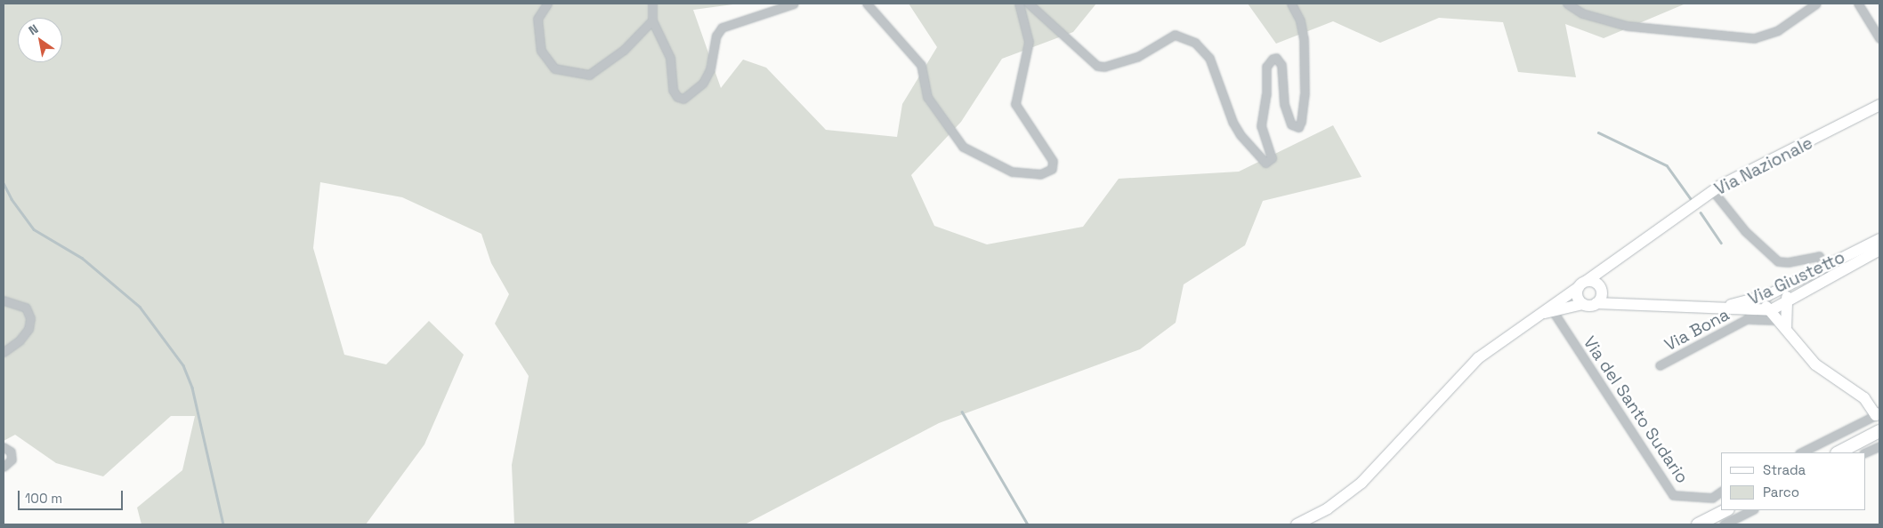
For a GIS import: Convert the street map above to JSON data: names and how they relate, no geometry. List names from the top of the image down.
{
  "streets": {
    "main road": ["Via Nazionale", "Via Giustetto"],
    "street": ["Via Bona", "Via del Santo Sudario"]
  },
  "crossings": [
    ["Via Nazionale", "Via Giustetto"],
    ["Via Giustetto", "Via Bona"],
    ["Via Giustetto", "Via del Santo Sudario"]
  ],
  "legend": ["Strada", "Parco"],
  "scale_bar": "100 m",
  "north": "top left"
}
